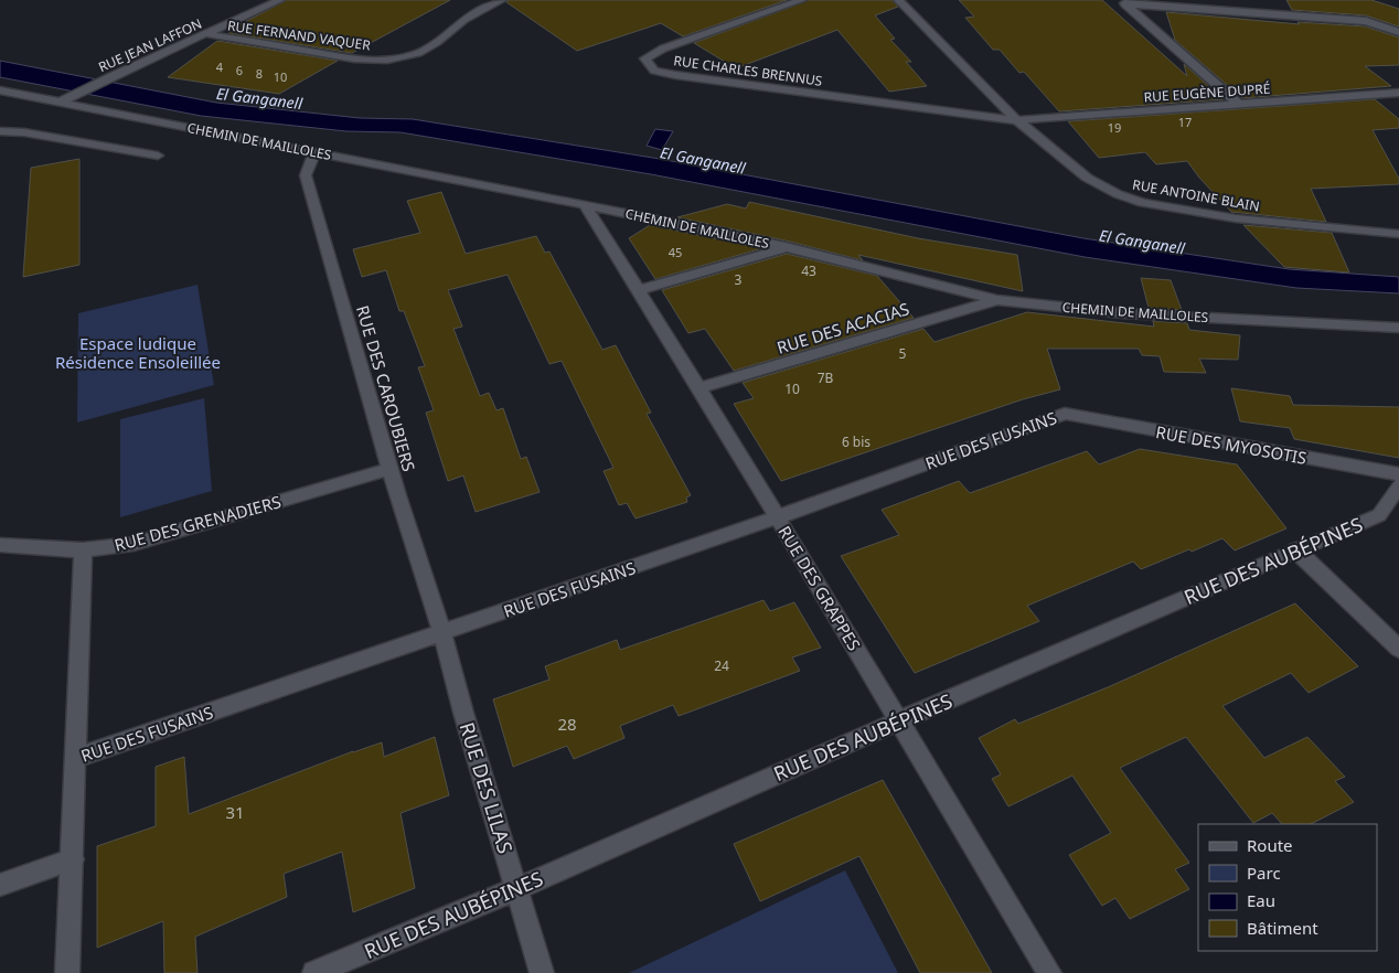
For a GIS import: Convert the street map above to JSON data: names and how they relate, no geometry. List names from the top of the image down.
{
  "streets": {
    "street": [
      "RUE FERNAND VAQUER",
      "RUE JEAN LAFFON",
      "RUE CHARLES BRENNUS",
      "RUE EUGÈNE DUPRÉ",
      "CHEMIN DE MAILLOLES",
      "RUE ANTOINE BLAIN",
      "RUE DES ACACIAS",
      "RUE DES CAROUBIERS",
      "RUE DES FUSAINS",
      "RUE DES MYOSOTIS",
      "RUE DES GRENADIERS",
      "RUE DES AUBÉPINES",
      "RUE DES GRAPPES",
      "RUE DES LILAS"
    ]
  },
  "crossings": [
    ["RUE FERNAND VAQUER", "RUE JEAN LAFFON"],
    ["RUE JEAN LAFFON", "CHEMIN DE MAILLOLES"],
    ["RUE CHARLES BRENNUS", "RUE EUGÈNE DUPRÉ"],
    ["RUE CHARLES BRENNUS", "RUE ANTOINE BLAIN"],
    ["RUE EUGÈNE DUPRÉ", "RUE ANTOINE BLAIN"],
    ["CHEMIN DE MAILLOLES", "RUE DES ACACIAS"],
    ["CHEMIN DE MAILLOLES", "RUE DES CAROUBIERS"],
    ["CHEMIN DE MAILLOLES", "RUE DES GRAPPES"],
    ["RUE DES ACACIAS", "RUE DES GRAPPES"],
    ["RUE DES CAROUBIERS", "RUE DES FUSAINS"],
    ["RUE DES CAROUBIERS", "RUE DES GRENADIERS"],
    ["RUE DES CAROUBIERS", "RUE DES LILAS"],
    ["RUE DES FUSAINS", "RUE DES MYOSOTIS"],
    ["RUE DES FUSAINS", "RUE DES GRAPPES"],
    ["RUE DES FUSAINS", "RUE DES LILAS"],
    ["RUE DES AUBÉPINES", "RUE DES GRAPPES"],
    ["RUE DES AUBÉPINES", "RUE DES LILAS"]
  ],
  "water": ["El Ganganell"],
  "parks": ["Espace ludique Résidence Ensoleillée"],
  "house_numbers": [
    "4",
    "6",
    "8",
    "10",
    "17",
    "19",
    "45",
    "43",
    "3",
    "5",
    "7B",
    "10",
    "6 bis",
    "24",
    "28",
    "31"
  ],
  "legend": [
    "Route",
    "Parc",
    "Eau",
    "Bâtiment"
  ]
}
